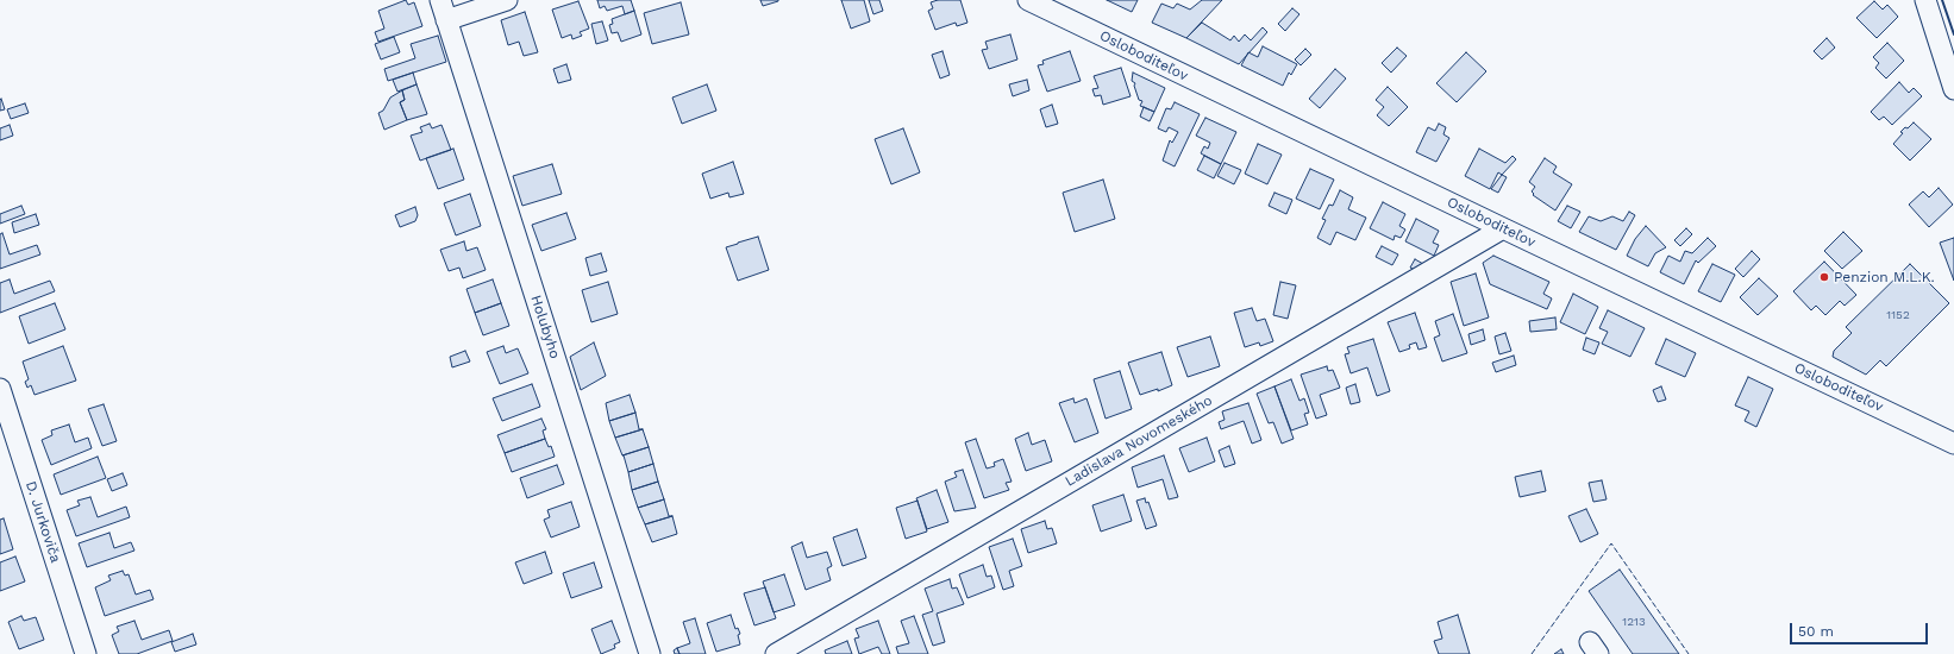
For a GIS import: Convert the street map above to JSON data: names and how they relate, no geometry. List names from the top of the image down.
{
  "streets": {
    "street": [
      "Osloboditeľov",
      "Holubyho",
      "Ladislava Novomeského",
      "D. Jurkoviča"
    ]
  },
  "crossings": [
    ["Osloboditeľov", "Ladislava Novomeského"]
  ],
  "places": ["Penzion M.L.K."],
  "house_numbers": ["1152", "1213"],
  "scale_bar": "50 m"
}
